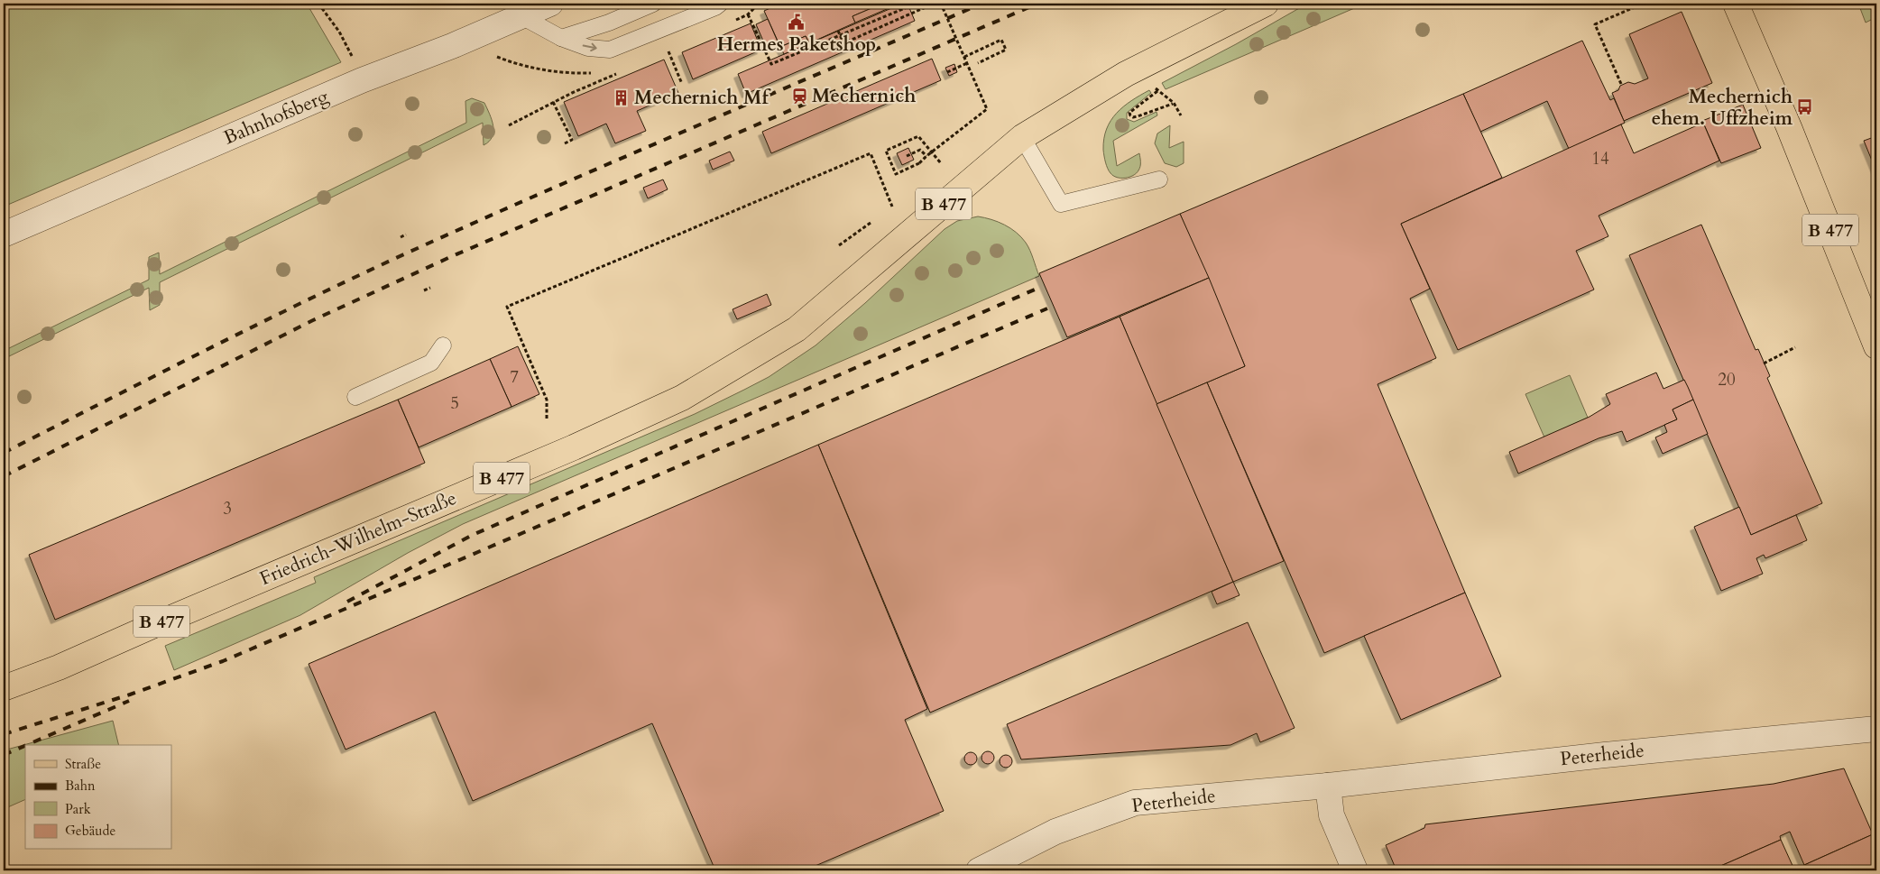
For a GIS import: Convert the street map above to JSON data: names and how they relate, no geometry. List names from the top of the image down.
{
  "streets": {
    "main road": ["B 477", "Friedrich-Wilhelm-Straße"],
    "street": ["Bahnhofsberg", "Peterheide"]
  },
  "places": {
    "public building": ["Hermes Paketshop"],
    "station": ["Mechernich"],
    "building": ["Mechernich Mf"],
    "bus stop": ["Mechernich ehem. Uffzheim"]
  },
  "house_numbers": [
    "14",
    "7",
    "20",
    "5",
    "3"
  ],
  "legend": [
    "Straße",
    "Bahn",
    "Park",
    "Gebäude"
  ]
}
